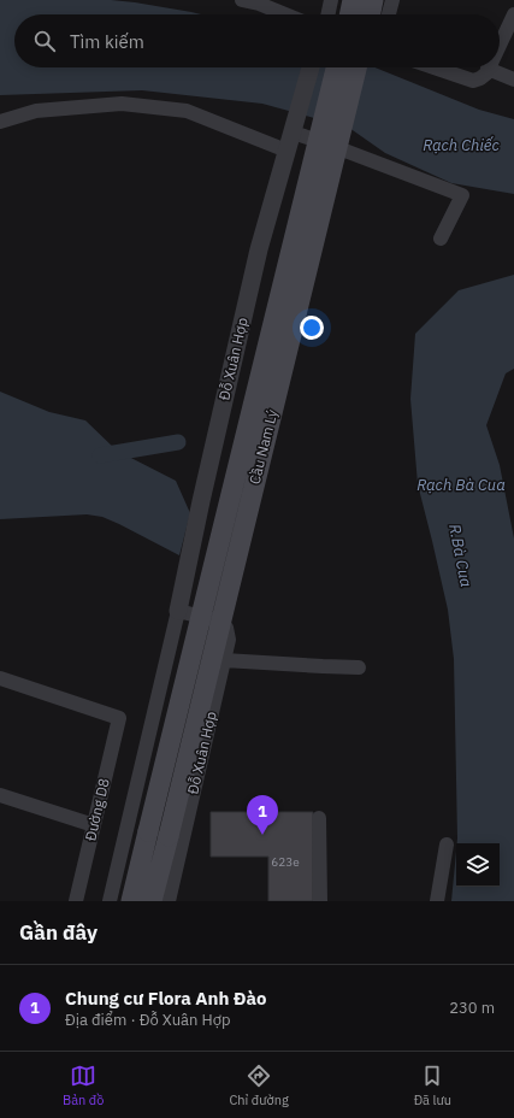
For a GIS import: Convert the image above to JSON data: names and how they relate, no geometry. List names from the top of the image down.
{
  "streets": {
    "main road": ["Cầu Nam Lý"],
    "street": ["Đỗ Xuân Hợp", "Đường D8"]
  },
  "water": ["Rạch Chiếc", "Rạch Bà Cua", "R.Bà Cua"],
  "house_numbers": ["623e"],
  "page": {
    "search": "Tìm kiếm",
    "pins": "1",
    "heading": "Gần đây",
    "list": [
      {
        "mark": "1",
        "name": "Chung cư Flora Anh Đào",
        "note": "Địa điểm · Đỗ Xuân Hợp",
        "value": "230 m"
      }
    ],
    "nav": ["Bản đồ", "Chỉ đường", "Đã lưu"]
  }
}
